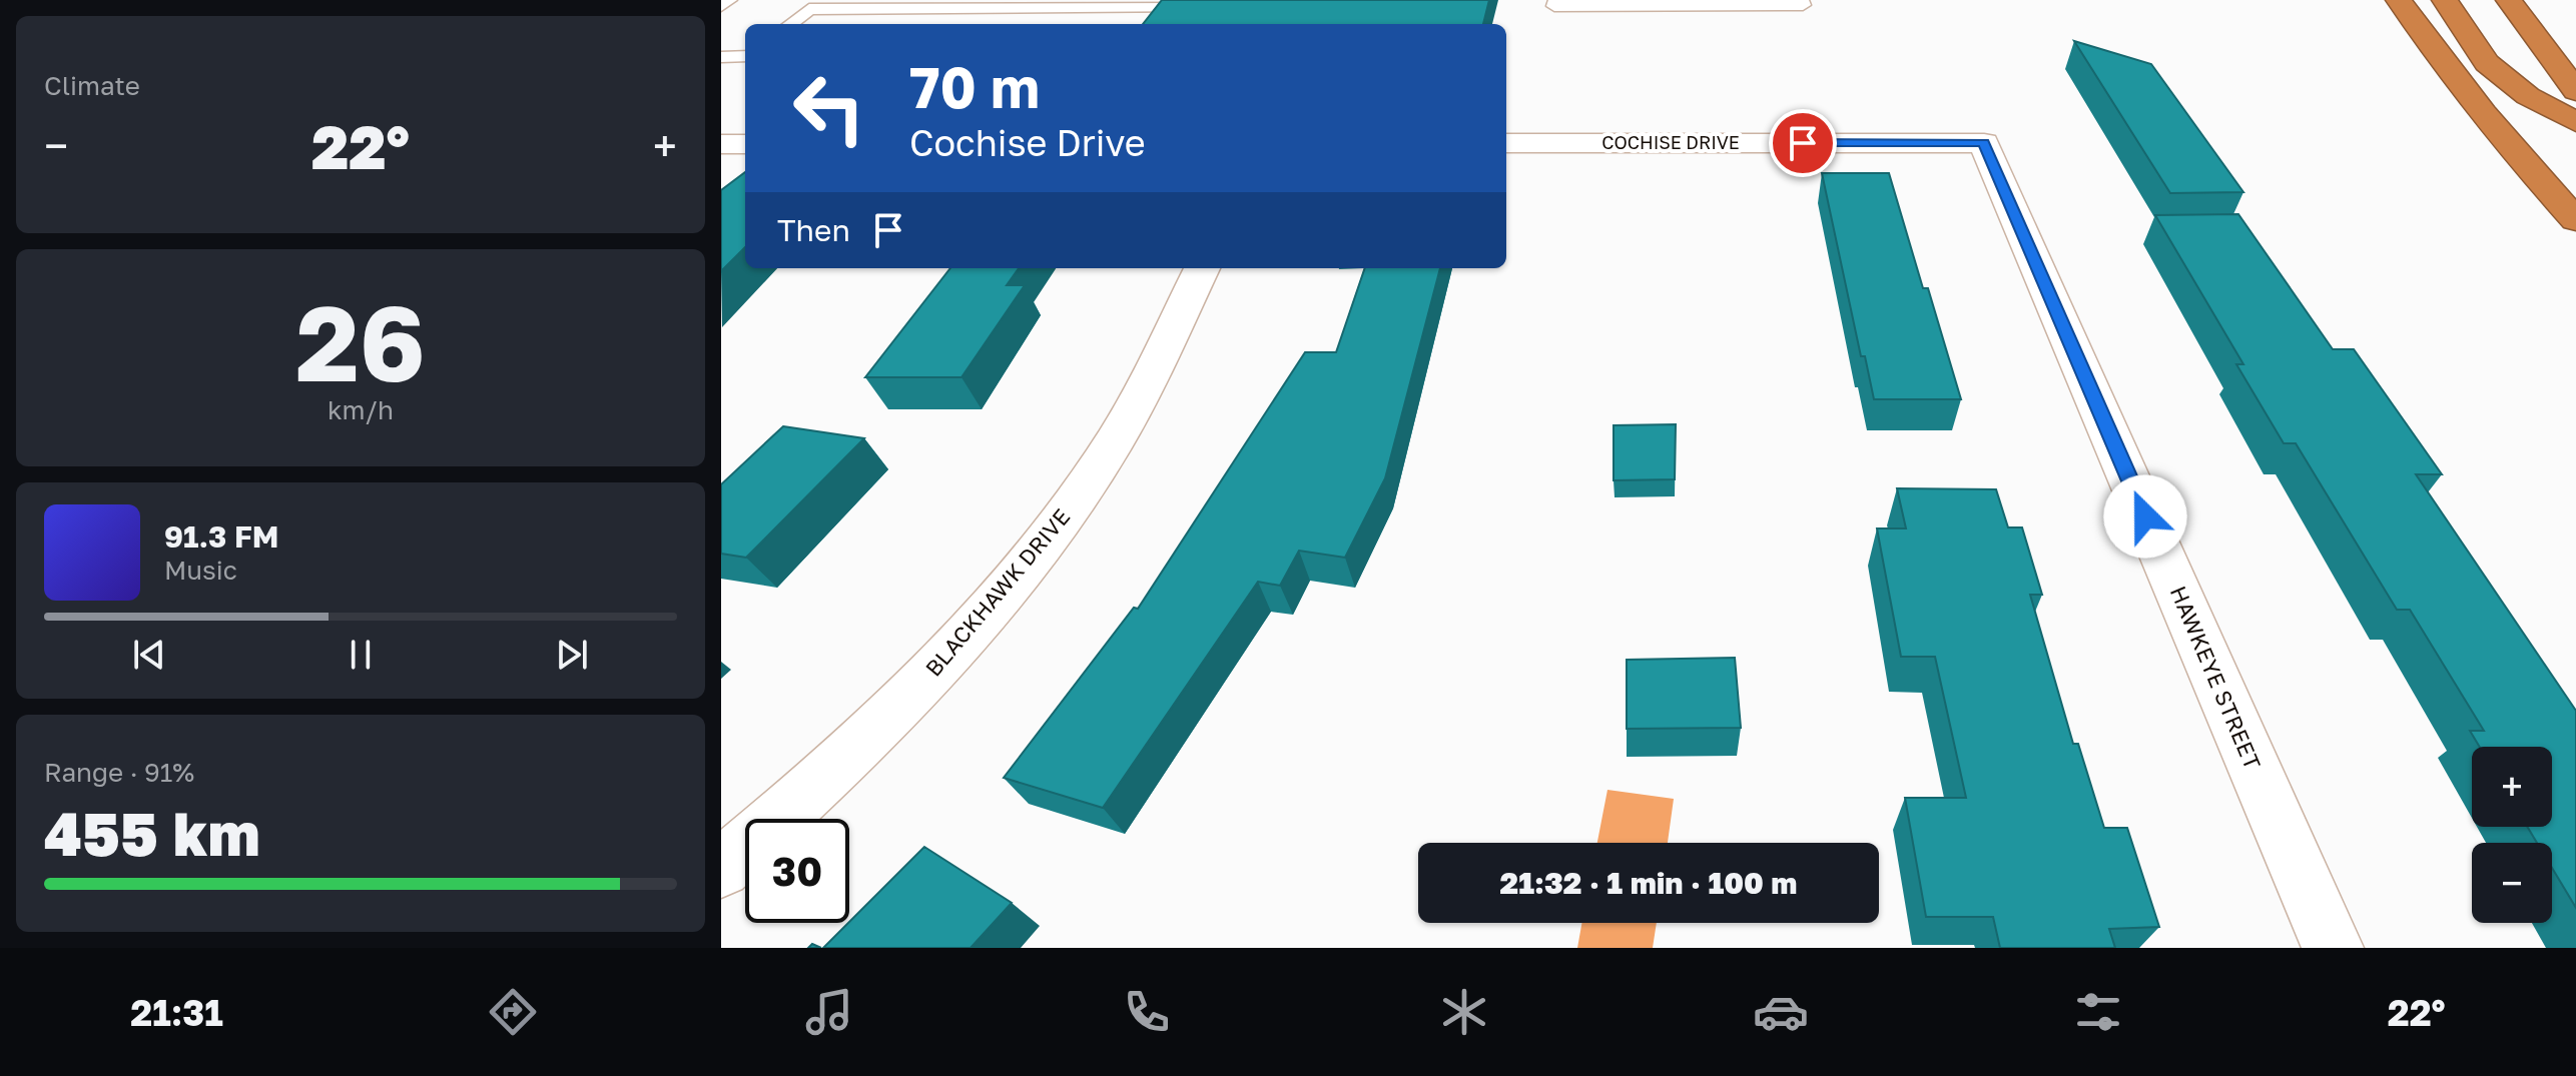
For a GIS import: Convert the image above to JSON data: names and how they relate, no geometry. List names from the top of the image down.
{
  "streets": {
    "street": ["COCHISE DRIVE", "BLACKHAWK DRIVE", "HAWKEYE STREET"]
  },
  "crossings": [
    ["COCHISE DRIVE", "HAWKEYE STREET"]
  ],
  "page": {
    "tile": [
      "Climate",
      ["26", "km/h"],
      ["Range · 91%", "455 km"]
    ],
    "turn": ["70 m", "Cochise Drive"],
    "heat": ["−", "22°", "+"],
    "then": "Then",
    "song": ["91.3 FM", "Music"],
    "map_buttons": ["+", "−"],
    "limit": "30",
    "trip": "21:32 · 1 min · 100 m",
    "tabs": ["21:31", "22°"]
  }
}
